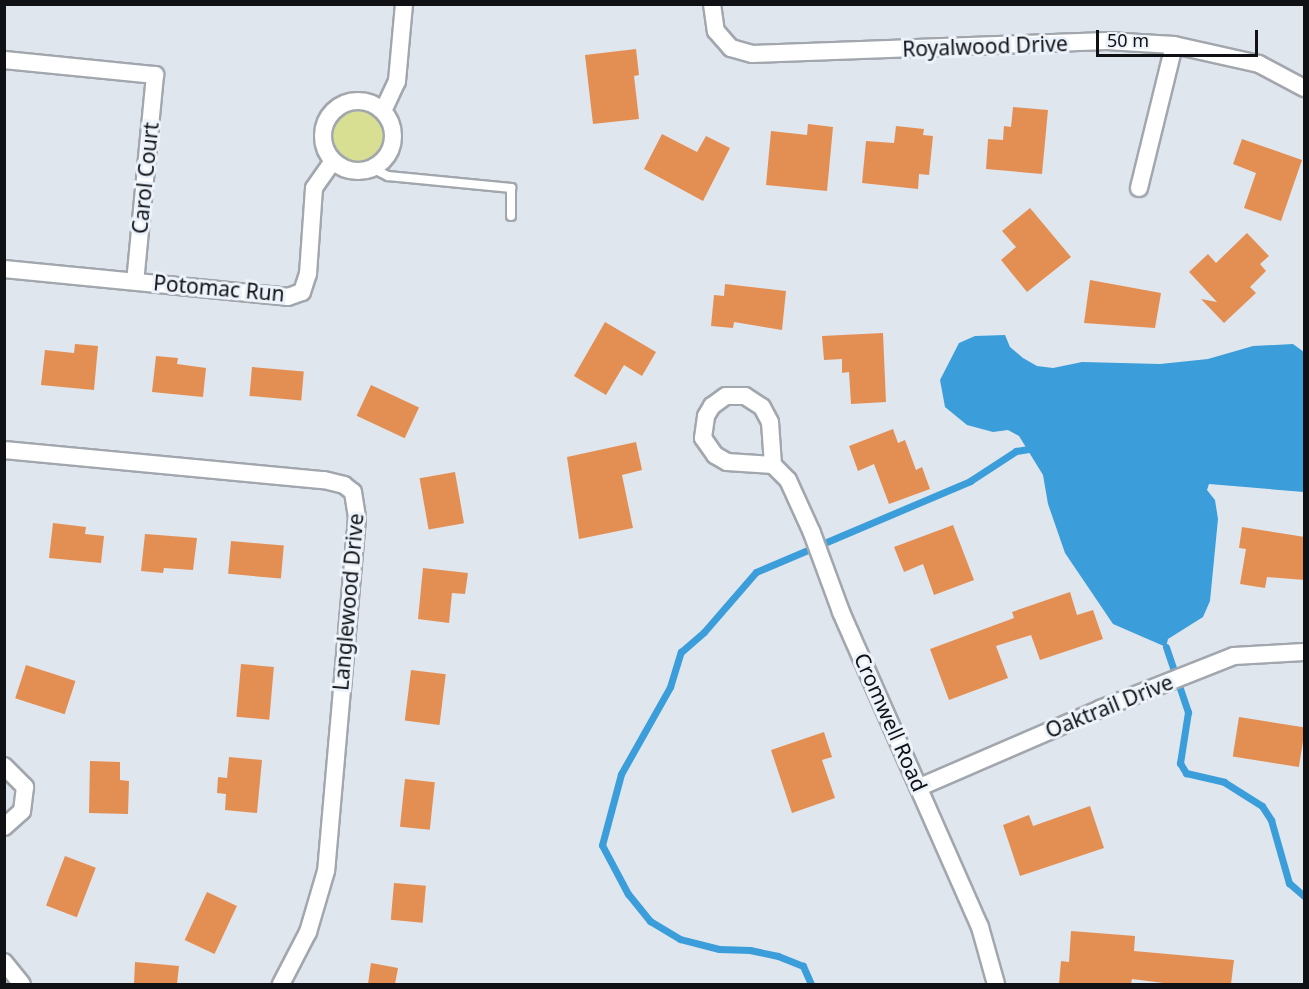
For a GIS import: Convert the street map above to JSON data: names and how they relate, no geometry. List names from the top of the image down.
{
  "streets": {
    "street": [
      "Royalwood Drive",
      "Carol Court",
      "Potomac Run",
      "Langlewood Drive",
      "Oaktrail Drive",
      "Cromwell Road"
    ]
  },
  "crossings": [
    ["Carol Court", "Potomac Run"],
    ["Oaktrail Drive", "Cromwell Road"]
  ],
  "scale_bar": "50 m"
}
